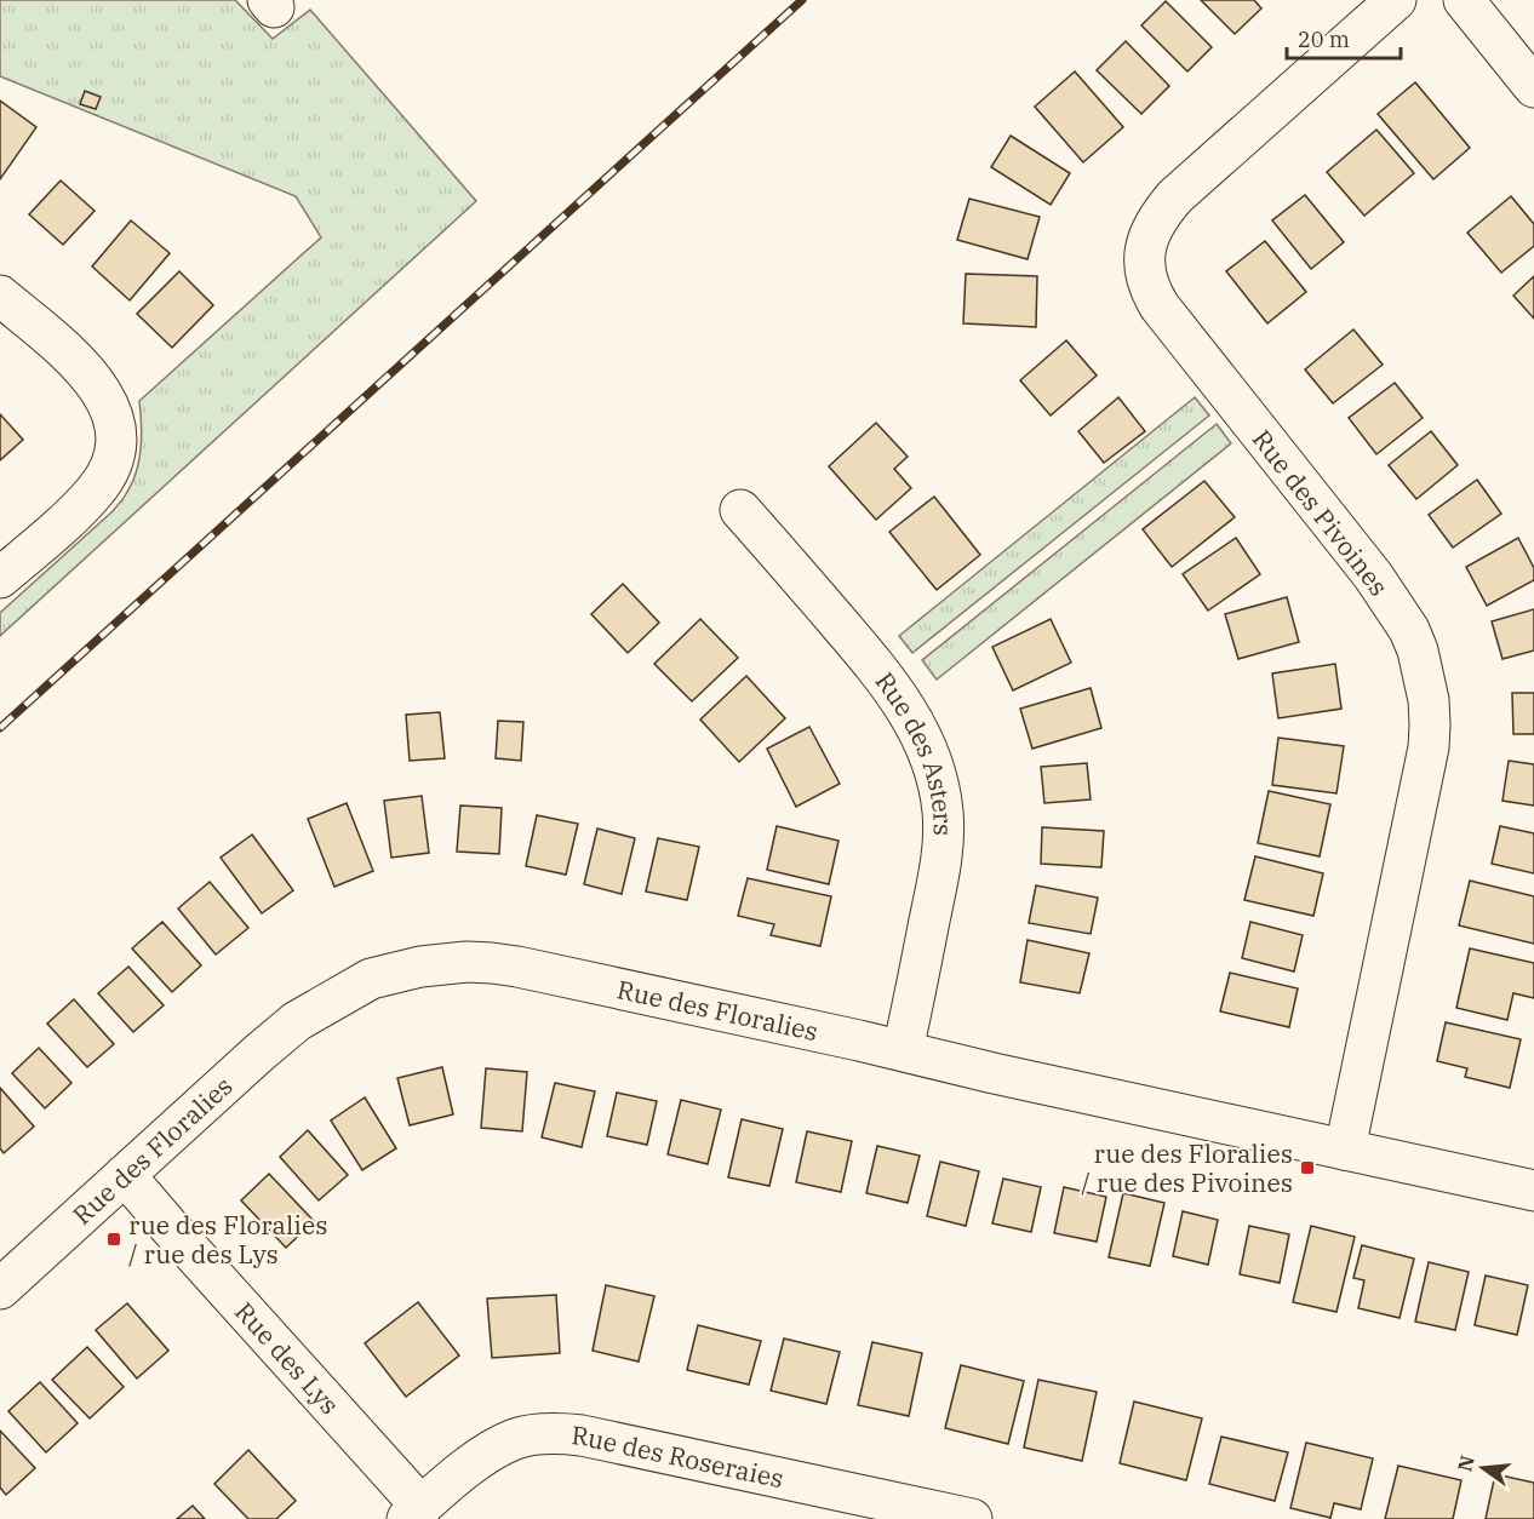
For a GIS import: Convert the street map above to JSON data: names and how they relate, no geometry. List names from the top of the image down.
{
  "streets": {
    "street": [
      "Rue des Pivoines",
      "Rue des Asters",
      "Rue des Floralies",
      "Rue des Lys",
      "Rue des Roseraies"
    ]
  },
  "crossings": [
    ["Rue des Pivoines", "Rue des Floralies"],
    ["Rue des Asters", "Rue des Floralies"],
    ["Rue des Floralies", "Rue des Lys"],
    ["Rue des Lys", "Rue des Roseraies"]
  ],
  "places": {
    "transit": ["rue des Floralies / rue des Pivoines", "rue des Floralies / rue des Lys"]
  },
  "scale_bar": "20 m",
  "north": "left"
}
